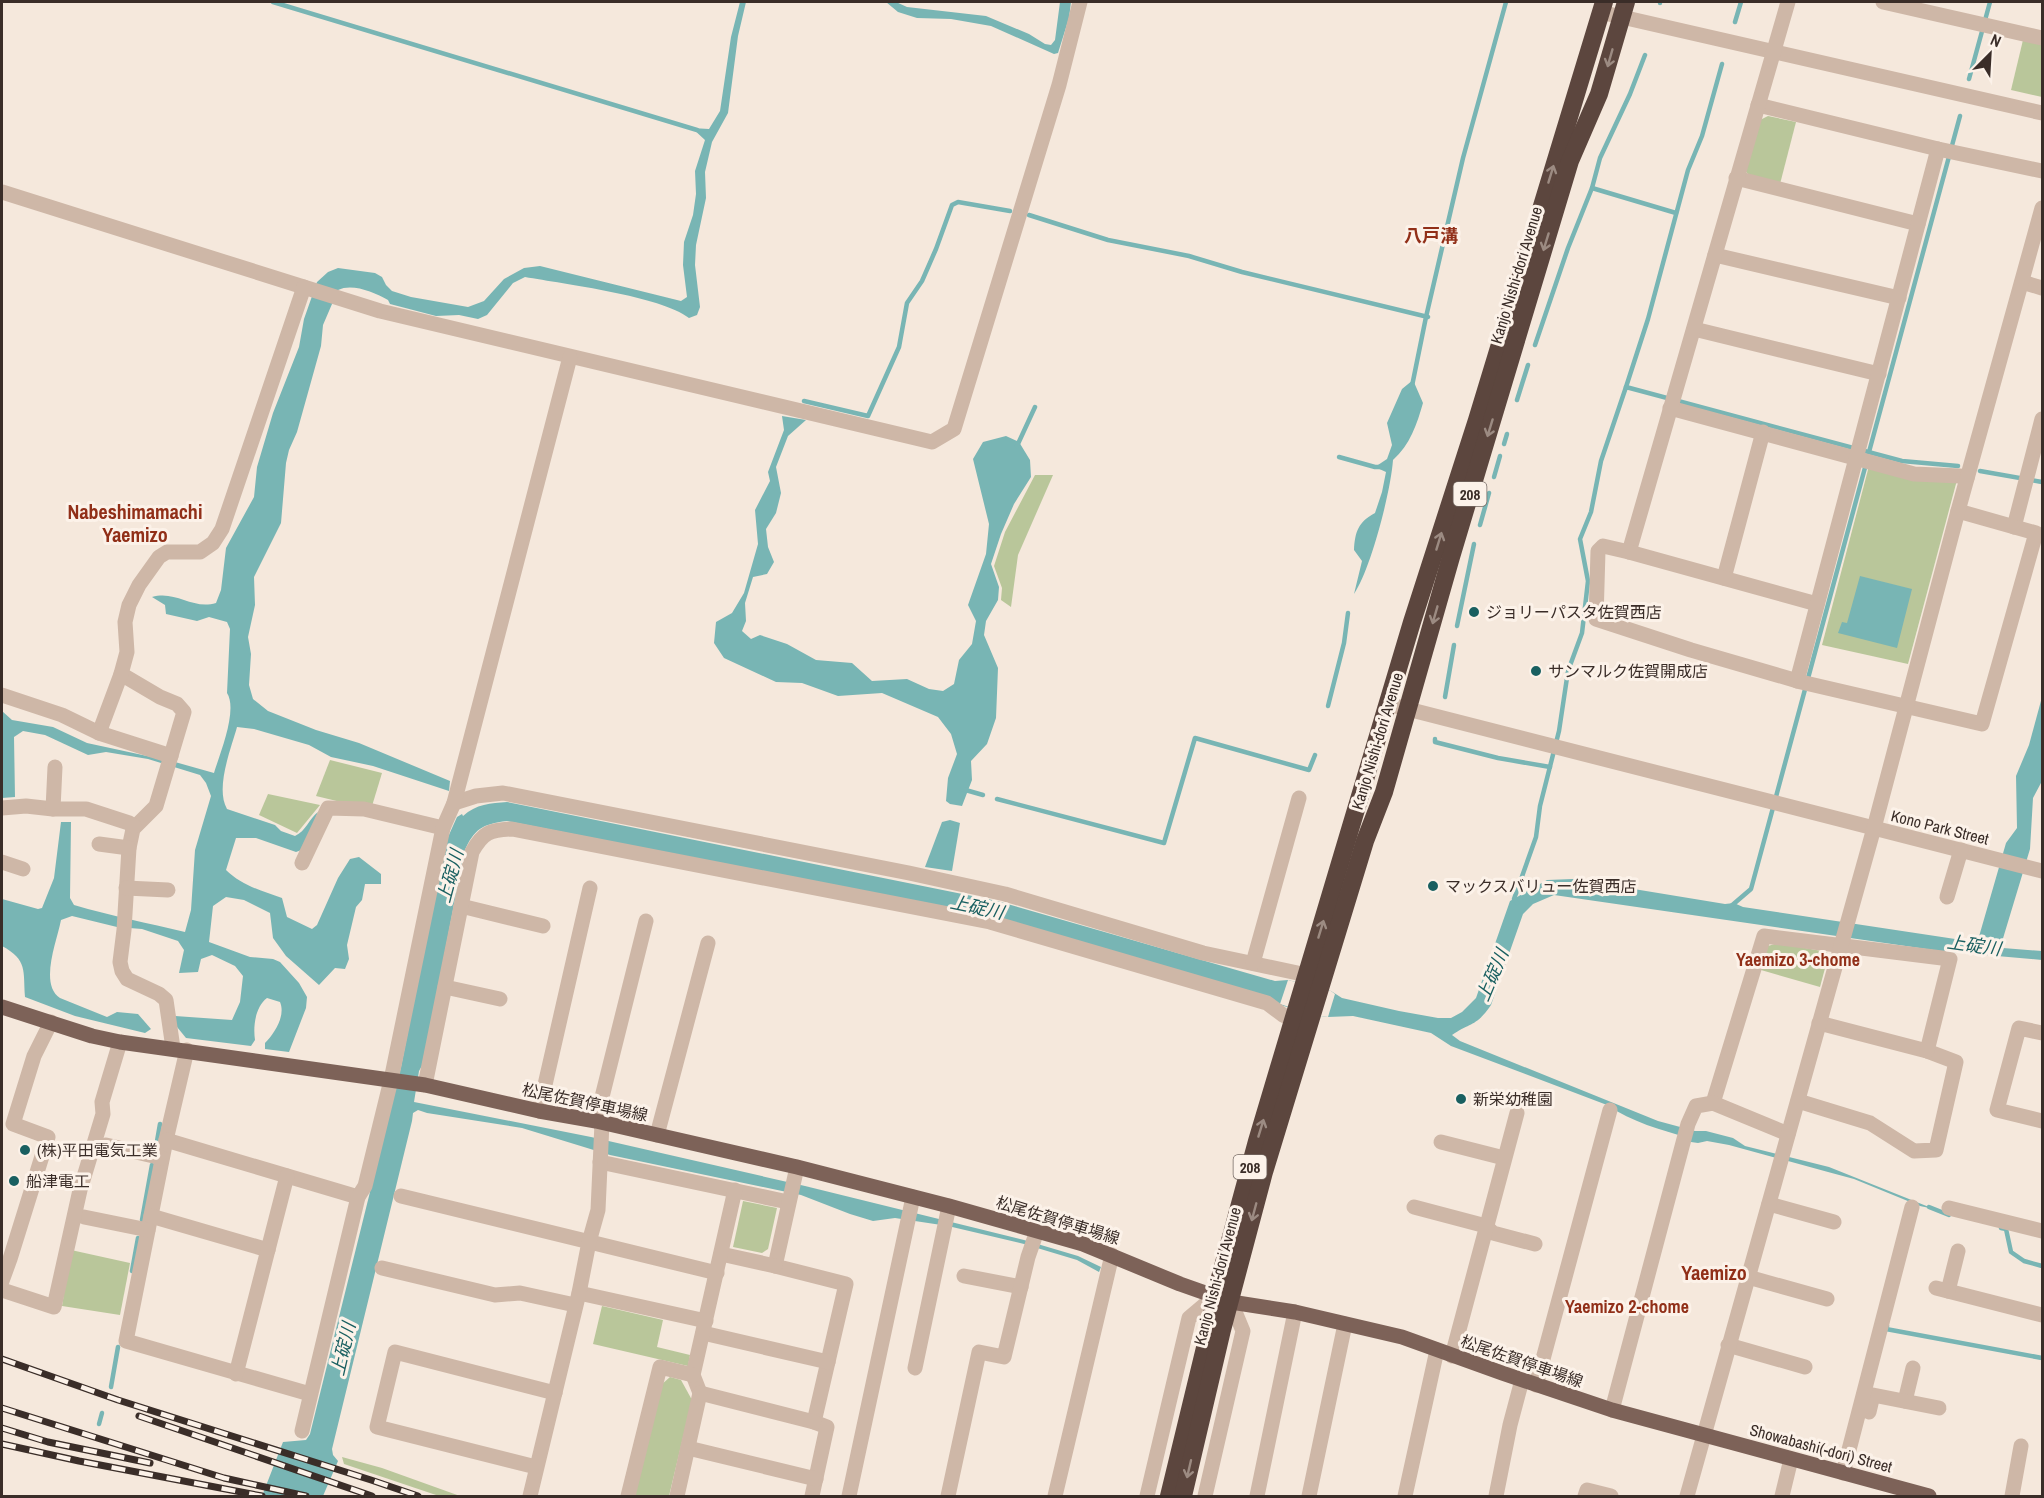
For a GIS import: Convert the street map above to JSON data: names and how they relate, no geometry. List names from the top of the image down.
{
  "streets": {
    "highway": ["Kanjo Nishi-dori Avenue", "208"],
    "main road": ["松尾佐賀停車場線", "Showabashi(-dori) Street"],
    "street": ["Kono Park Street"]
  },
  "crossings": [
    ["Kanjo Nishi-dori Avenue", "Kono Park Street"],
    ["Kanjo Nishi-dori Avenue", "松尾佐賀停車場線"],
    ["松尾佐賀停車場線", "Showabashi(-dori) Street"]
  ],
  "districts": [
    "八戸溝",
    "Nabeshimamachi Yaemizo",
    "Yaemizo 3-chome",
    "Yaemizo",
    "Yaemizo 2-chome"
  ],
  "water": ["上碇川"],
  "places": [
    "ジョリーパスタ佐賀西店",
    "サンマルク佐賀開成店",
    "マックスバリュー佐賀西店",
    "新栄幼稚園",
    "(株)平田電気工業",
    "船津電工"
  ],
  "north": "top right"
}
